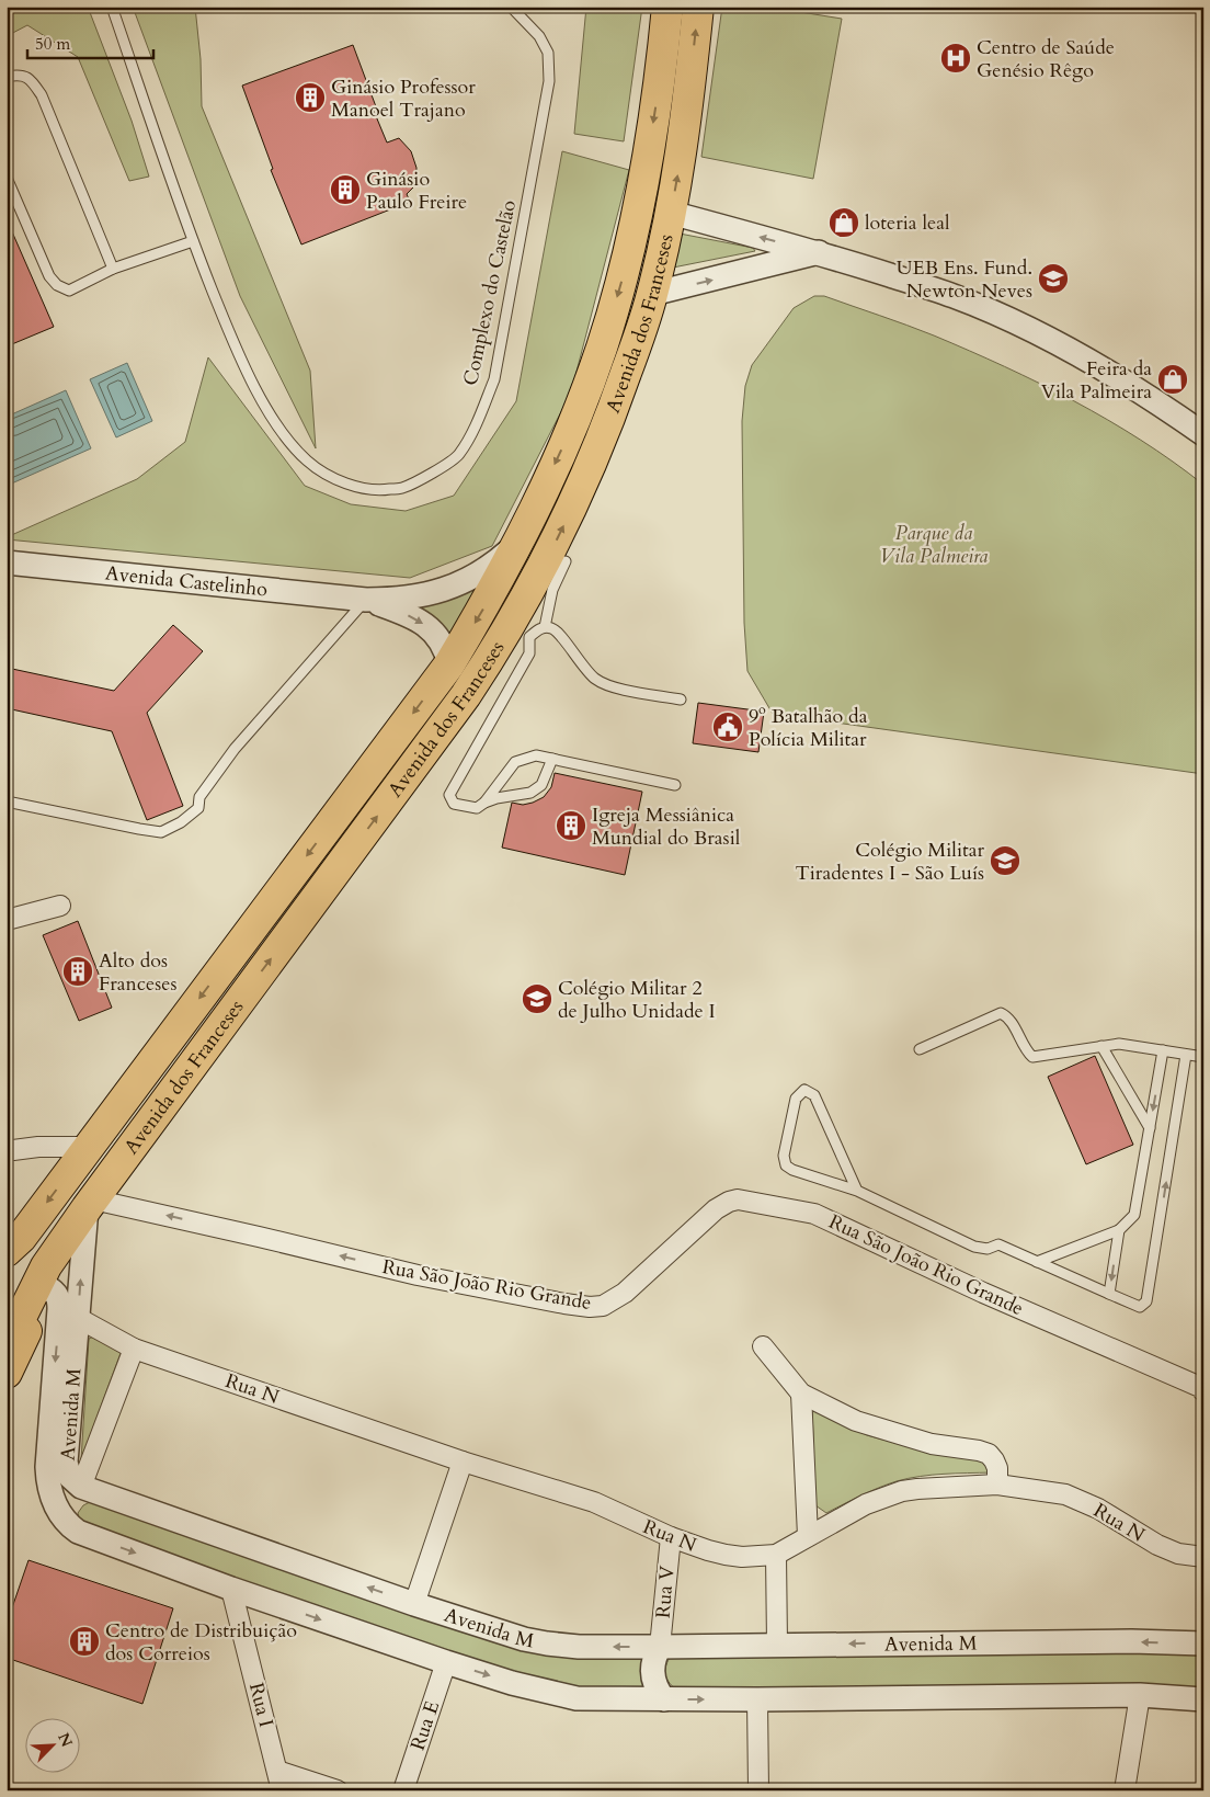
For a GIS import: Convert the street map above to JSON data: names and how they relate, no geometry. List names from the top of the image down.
{
  "streets": {
    "main road": ["Avenida dos Franceses"],
    "street": [
      "Avenida Castelinho",
      "Rua São João Rio Grande",
      "Rua N",
      "Avenida M",
      "Rua V",
      "Rua I",
      "Rua E"
    ],
    "lane": ["Complexo do Castelão"]
  },
  "crossings": [
    ["Avenida dos Franceses", "Avenida Castelinho"],
    ["Avenida dos Franceses", "Rua São João Rio Grande"],
    ["Avenida dos Franceses", "Avenida M"],
    ["Rua São João Rio Grande", "Avenida M"],
    ["Rua N", "Avenida M"],
    ["Rua N", "Rua V"],
    ["Avenida M", "Rua V"],
    ["Avenida M", "Rua I"],
    ["Avenida M", "Rua E"]
  ],
  "one_way": ["Rua São João Rio Grande"],
  "parks": ["Parque da Vila Palmeira"],
  "places": {
    "hospital": ["Centro de Saúde Genésio Rêgo"],
    "building": [
      "Ginásio Professor Manoel Trajano",
      "Ginásio Paulo Freire",
      "Igreja Messiânica Mundial do Brasil",
      "Alto dos Franceses",
      "Centro de Distribuição dos Correios"
    ],
    "shop": ["loteria leal", "Feira da Vila Palmeira"],
    "school or university": ["UEB Ens. Fund. Newton Neves", "Colégio Militar Tiradentes I - São Luís", "Colégio Militar 2 de Julho Unidade I"],
    "public building": ["9º Batalhão da Polícia Militar"]
  },
  "scale_bar": "50 m",
  "north": "top right"
}
